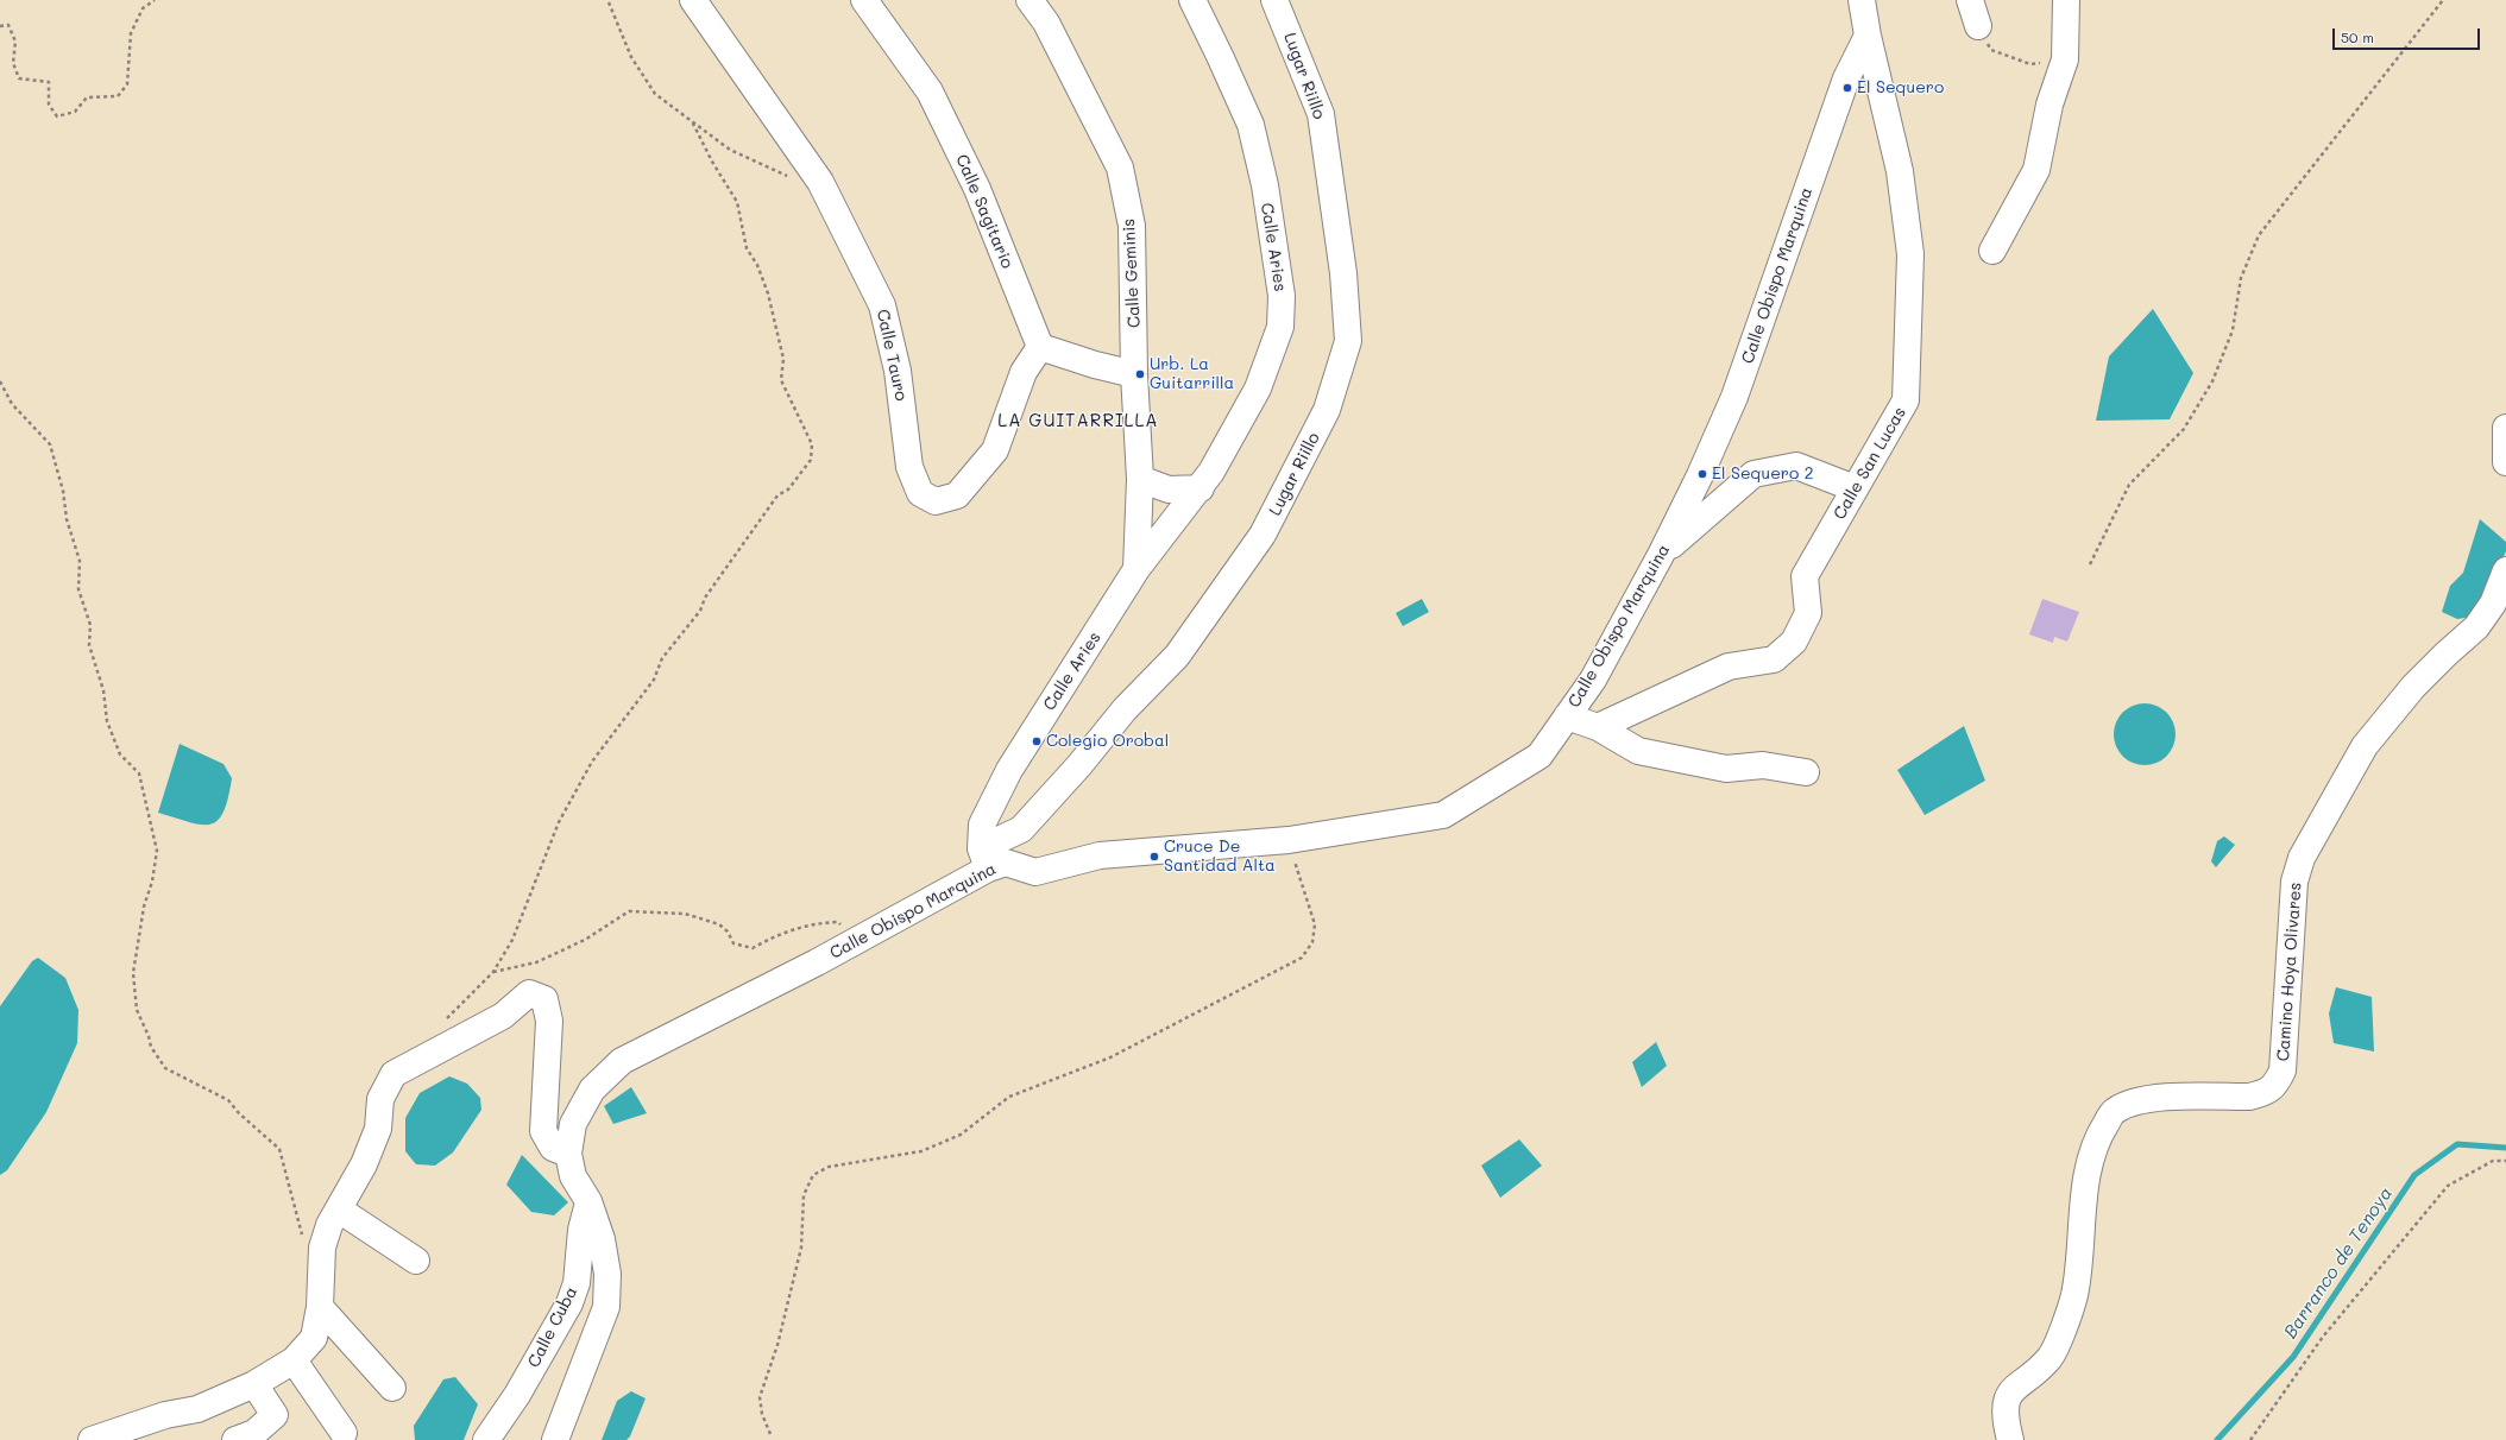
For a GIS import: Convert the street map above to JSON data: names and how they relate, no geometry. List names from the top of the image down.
{
  "streets": {
    "street": [
      "Lugar Riillo",
      "Calle Sagitario",
      "Calle Aries",
      "Calle Geminis",
      "Calle Obispo Marquina",
      "Calle Tauro",
      "Calle San Lucas",
      "Camino Hoya Olivares",
      "Calle Cuba"
    ]
  },
  "crossings": [
    ["Lugar Riillo", "Calle Aries"],
    ["Lugar Riillo", "Calle Obispo Marquina"],
    ["Calle Sagitario", "Calle Tauro"],
    ["Calle Aries", "Calle Geminis"],
    ["Calle Aries", "Calle Obispo Marquina"],
    ["Calle Obispo Marquina", "Calle San Lucas"],
    ["Calle Obispo Marquina", "Calle Cuba"]
  ],
  "districts": ["LA GUITARRILLA"],
  "water": ["Barranco de Tenoya"],
  "places": [
    "El Sequero",
    "Urb. La Guitarrilla",
    "El Sequero 2",
    "Colegio Orobal",
    "Cruce De Santidad Alta"
  ],
  "scale_bar": "50 m"
}
